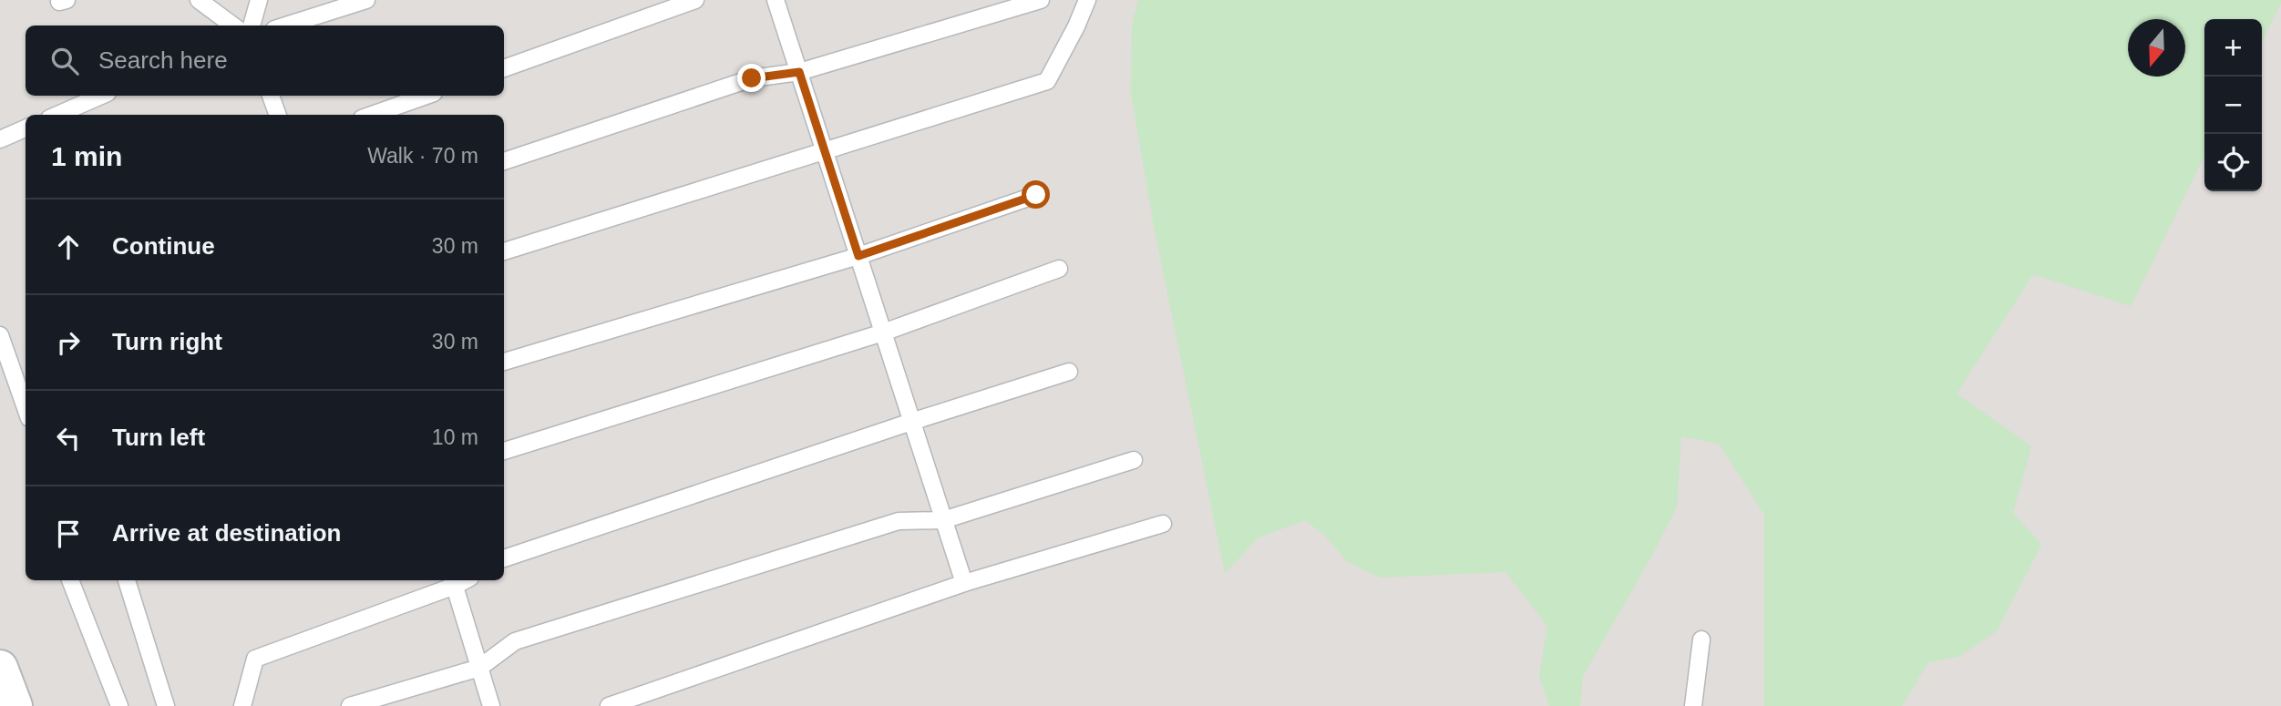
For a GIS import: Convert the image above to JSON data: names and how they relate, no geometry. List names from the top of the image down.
{
  "north": "bottom",
  "page": {
    "map_buttons": ["+", "−"],
    "search": "Search here",
    "heading": ["1 min", "Walk · 70 m"],
    "list": [
      ["Continue", "30 m"],
      ["Turn right", "30 m"],
      ["Turn left", "10 m"],
      "Arrive at destination"
    ]
  }
}
